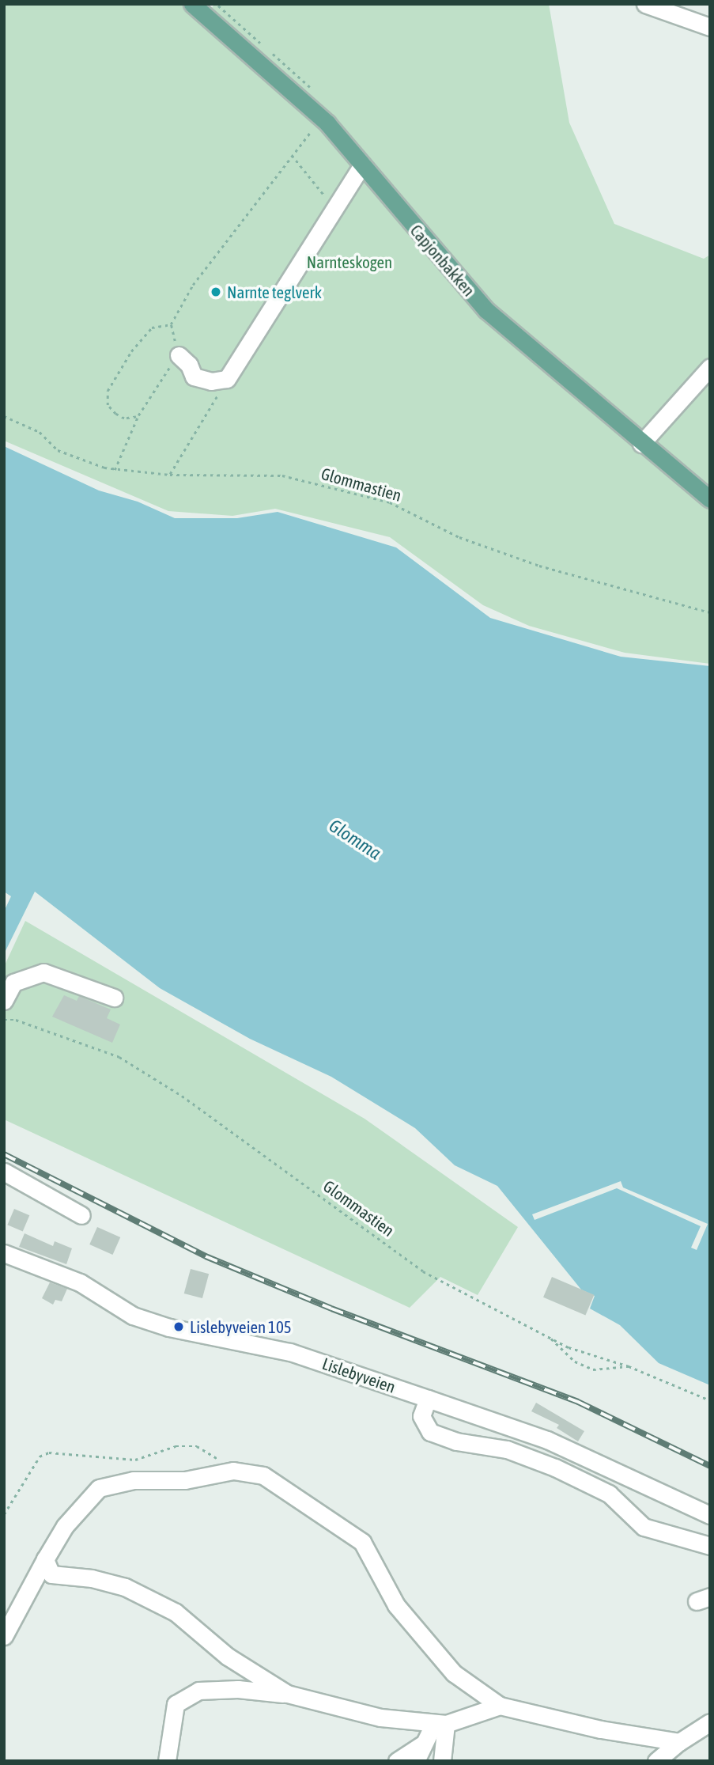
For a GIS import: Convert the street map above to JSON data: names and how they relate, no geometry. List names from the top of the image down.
{
  "streets": {
    "main road": ["Capjonbakken"],
    "street": ["Lislebyveien"],
    "path": ["Glommastien"]
  },
  "water": ["Glomma"],
  "parks": ["Narnteskogen"],
  "places": ["Narnte teglverk", "Lislebyveien 105"]
}
